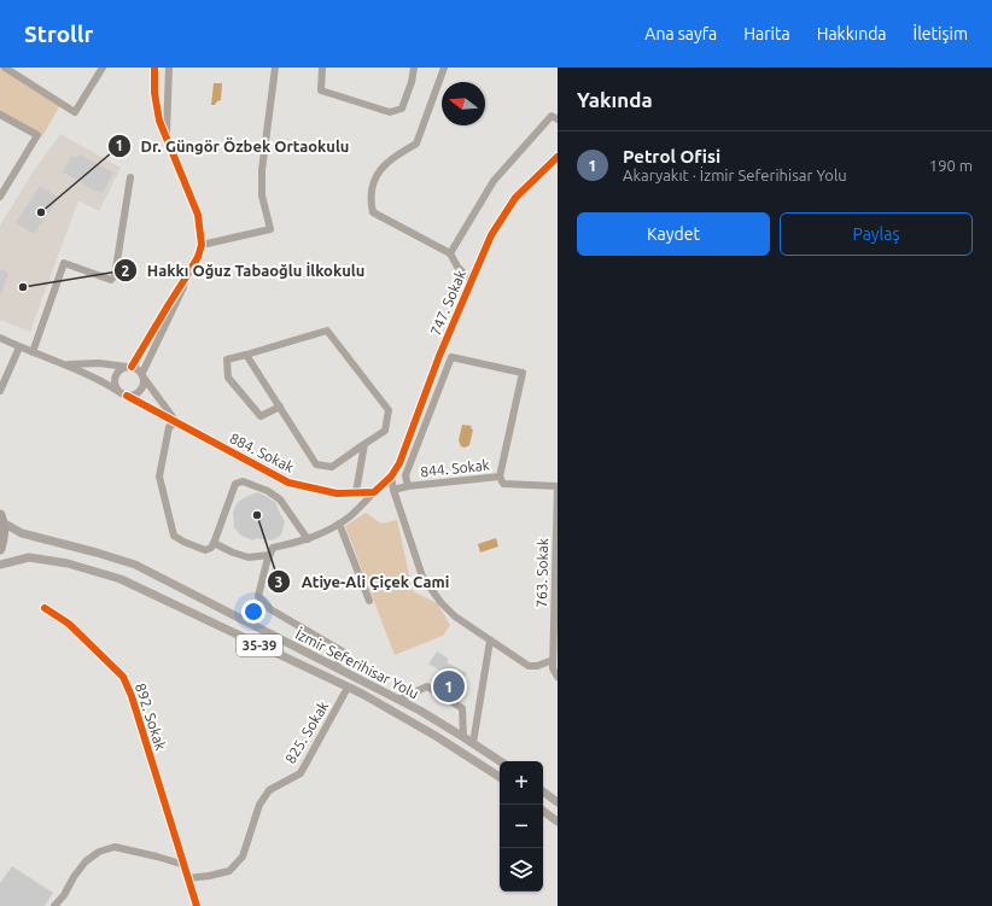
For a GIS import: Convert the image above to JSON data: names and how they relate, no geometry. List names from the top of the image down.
{
  "streets": {
    "main road": ["35-39", "İzmir Seferihisar Yolu"],
    "street": [
      "747. Sokak",
      "884. Sokak",
      "844. Sokak",
      "763. Sokak",
      "892. Sokak",
      "825. Sokak"
    ]
  },
  "crossings": [
    ["844. Sokak", "763. Sokak"],
    ["İzmir Seferihisar Yolu", "825. Sokak"],
    ["892. Sokak", "825. Sokak"]
  ],
  "places": ["Dr. Güngör Özbek Ortaokulu", "Hakkı Oğuz Tabaoğlu İlkokulu", "Atiye-Ali Çiçek Cami"],
  "north": "left",
  "page": {
    "header": "Strollr",
    "nav": [
      "Ana sayfa",
      "Harita",
      "Hakkında",
      "İletişim"
    ],
    "heading": "Yakında",
    "list": [
      {
        "mark": "1",
        "name": "Petrol Ofisi",
        "note": "Akaryakıt · İzmir Seferihisar Yolu",
        "value": "190 m"
      }
    ],
    "buttons": ["Kaydet", "Paylaş"],
    "pins": "1",
    "map_buttons": ["+", "−"]
  }
}
